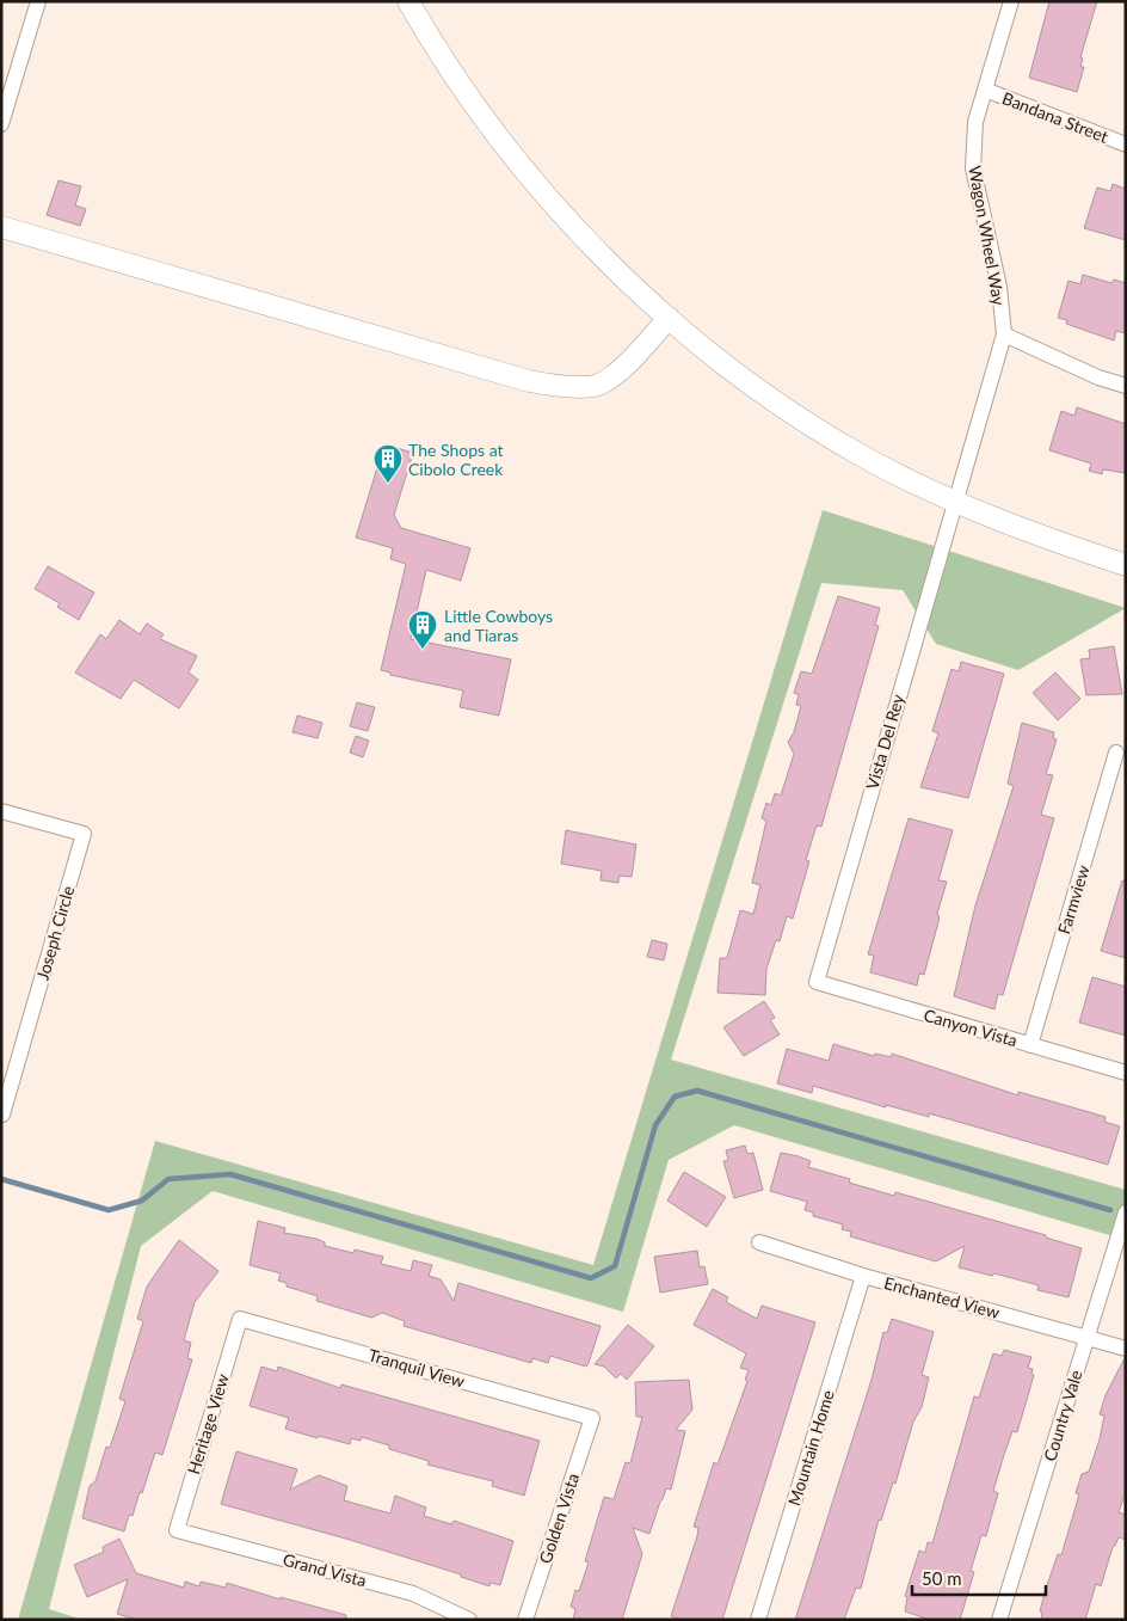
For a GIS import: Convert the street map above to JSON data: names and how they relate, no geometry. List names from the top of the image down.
{
  "streets": {
    "street": [
      "Bandana Street",
      "Wagon Wheel Way",
      "Vista Del Rey",
      "Farmview",
      "Joseph Circle",
      "Canyon Vista",
      "Enchanted View",
      "Tranquil View",
      "Country Vale",
      "Heritage View",
      "Mountain Home",
      "Golden Vista",
      "Grand Vista"
    ]
  },
  "crossings": [
    ["Bandana Street", "Wagon Wheel Way"],
    ["Wagon Wheel Way", "Vista Del Rey"],
    ["Vista Del Rey", "Canyon Vista"],
    ["Farmview", "Canyon Vista"],
    ["Enchanted View", "Country Vale"],
    ["Enchanted View", "Mountain Home"],
    ["Tranquil View", "Heritage View"],
    ["Tranquil View", "Golden Vista"],
    ["Heritage View", "Grand Vista"]
  ],
  "places": {
    "building": ["The Shops at Cibolo Creek", "Little Cowboys and Tiaras"]
  },
  "scale_bar": "50 m"
}
